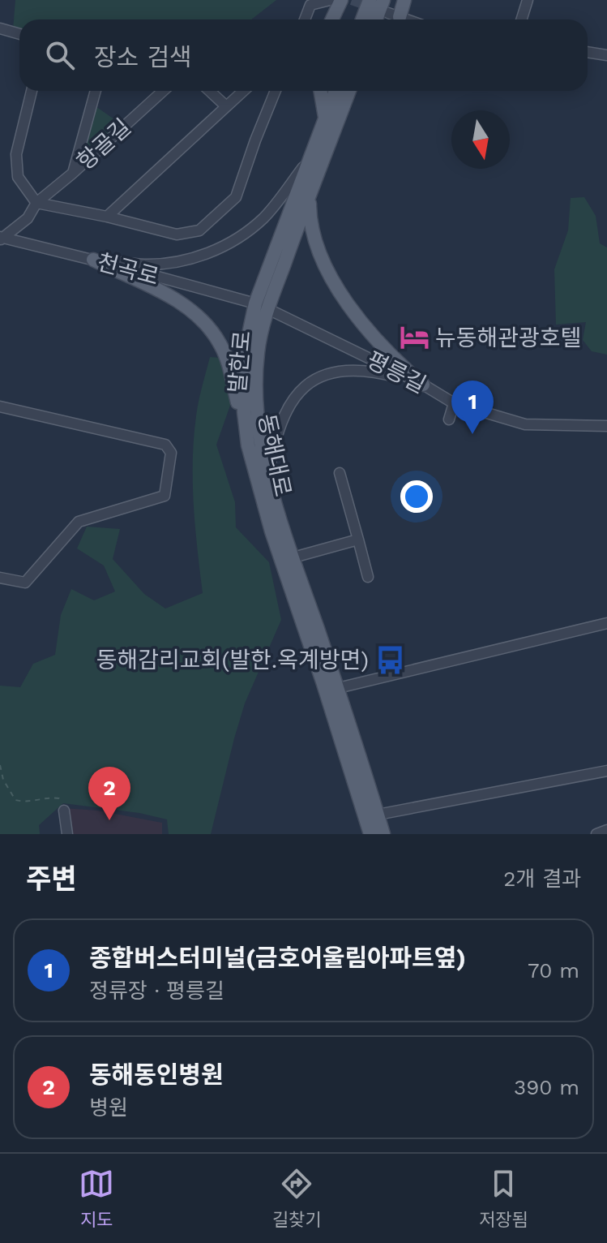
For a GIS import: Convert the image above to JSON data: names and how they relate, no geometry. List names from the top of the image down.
{
  "streets": {
    "main road": ["발한로", "동해대로"],
    "street": ["항골길", "천곡로", "평릉길"]
  },
  "crossings": [
    ["항골길", "천곡로"],
    ["천곡로", "발한로"],
    ["천곡로", "평릉길"],
    ["천곡로", "동해대로"],
    ["발한로", "평릉길"],
    ["발한로", "동해대로"],
    ["평릉길", "동해대로"]
  ],
  "places": {
    "hotel": ["뉴동해관광호텔"],
    "bus stop": ["동해감리교회(발한.옥계방면)"]
  },
  "north": "bottom",
  "page": {
    "search": "장소 검색",
    "pins": ["1", "2"],
    "heading": ["주변", "2개 결과"],
    "list": [
      {
        "mark": "1",
        "name": "종합버스터미널(금호어울림아파트옆)",
        "note": "정류장 · 평릉길",
        "value": "70 m"
      },
      {
        "mark": "2",
        "name": "동해동인병원",
        "note": "병원",
        "value": "390 m"
      }
    ],
    "nav": ["지도", "길찾기", "저장됨"]
  }
}
